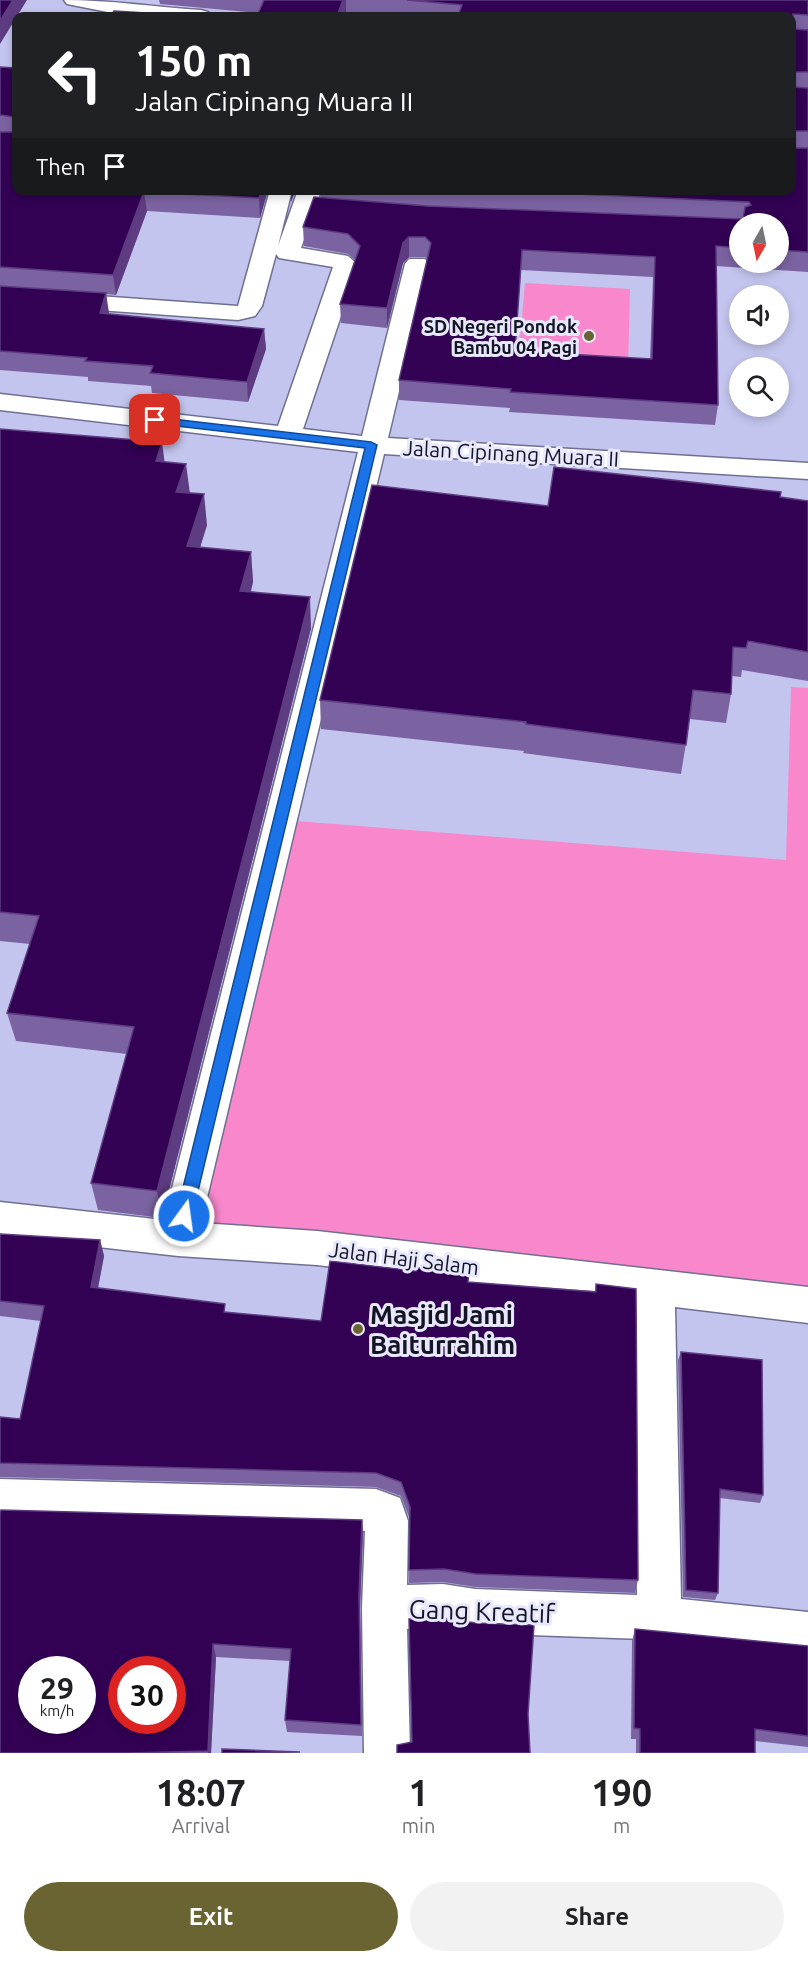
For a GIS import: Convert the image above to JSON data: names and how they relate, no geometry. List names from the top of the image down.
{
  "streets": {
    "street": ["Jalan Cipinang Muara II", "Jalan Haji Salam", "Gang Kreatif"]
  },
  "places": ["SD Negeri Pondok Bambu 04 Pagi", "Masjid Jami Baiturrahim"],
  "north": "bottom",
  "page": {
    "turn": ["150 m", "Jalan Cipinang Muara II"],
    "then": "Then",
    "speed": "29 km/h",
    "limit": "30",
    "eta": [
      "18:07",
      "Arrival",
      "1",
      "min",
      "190",
      "m"
    ],
    "buttons": ["Exit", "Share"]
  }
}
